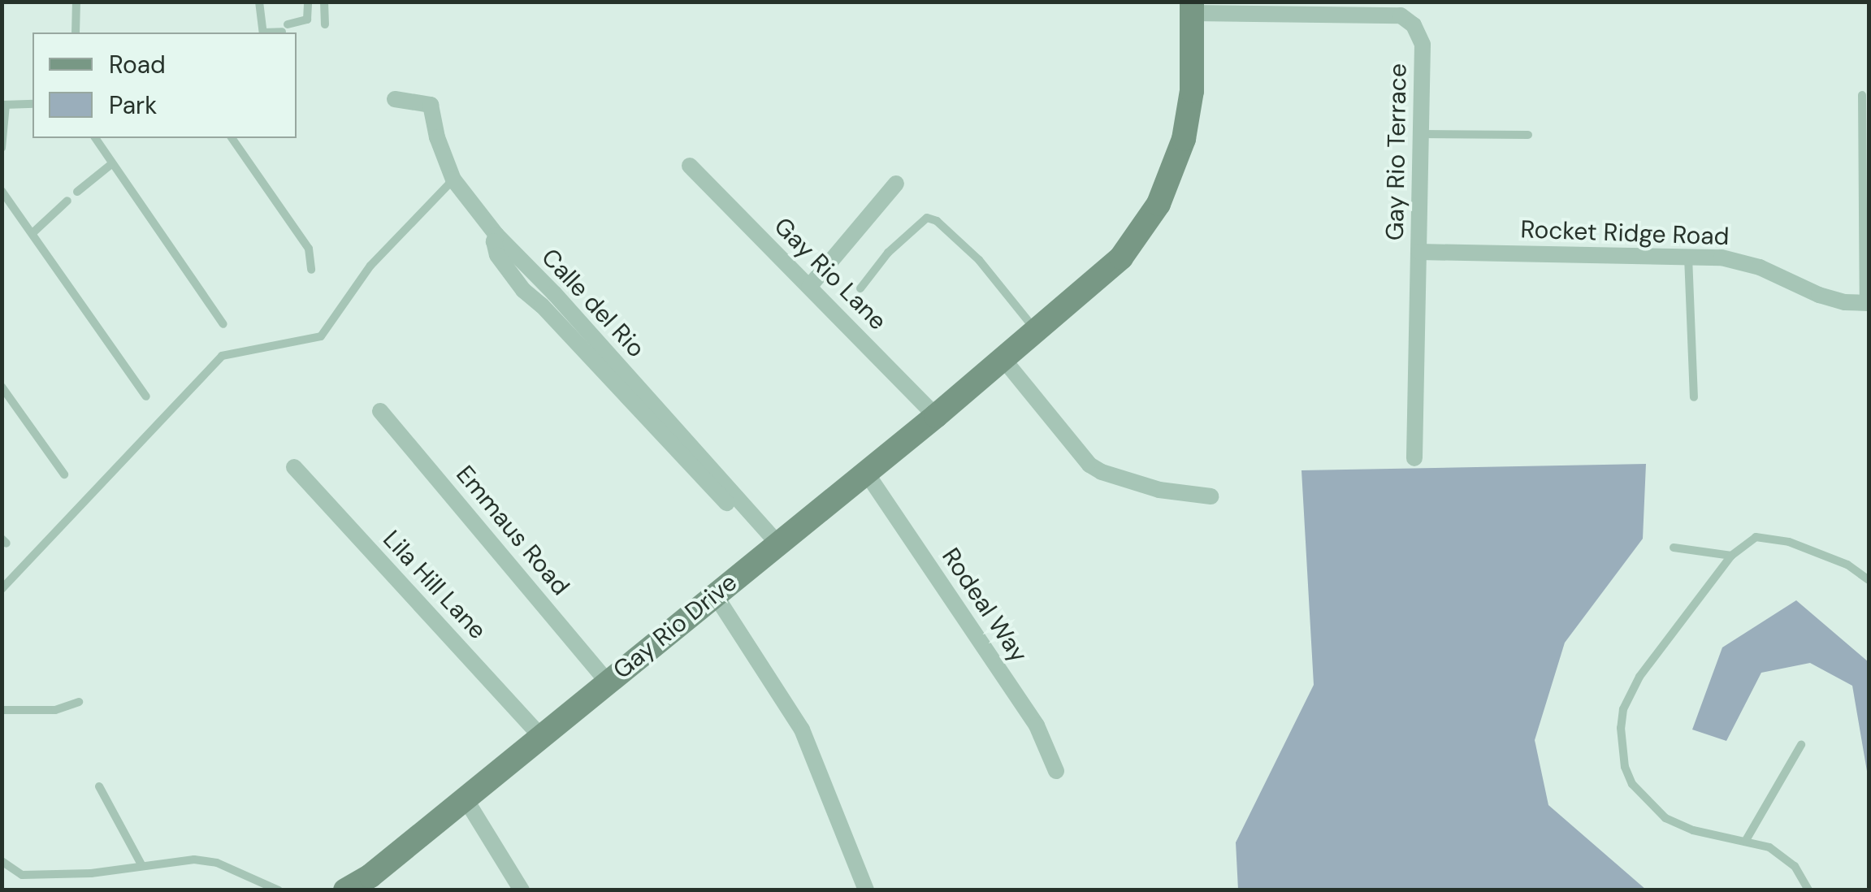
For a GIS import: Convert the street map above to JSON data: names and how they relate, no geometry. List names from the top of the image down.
{
  "streets": {
    "street": [
      "Gay Rio Terrace",
      "Rocket Ridge Road",
      "Gay Rio Lane",
      "Calle del Rio",
      "Emmaus Road",
      "Lila Hill Lane",
      "Rodeal Way",
      "Gay Rio Drive"
    ]
  },
  "crossings": [
    ["Gay Rio Terrace", "Rocket Ridge Road"],
    ["Gay Rio Terrace", "Gay Rio Drive"],
    ["Gay Rio Lane", "Gay Rio Drive"],
    ["Calle del Rio", "Gay Rio Drive"],
    ["Emmaus Road", "Gay Rio Drive"],
    ["Lila Hill Lane", "Gay Rio Drive"],
    ["Rodeal Way", "Gay Rio Drive"]
  ],
  "legend": ["Road", "Park"]
}
